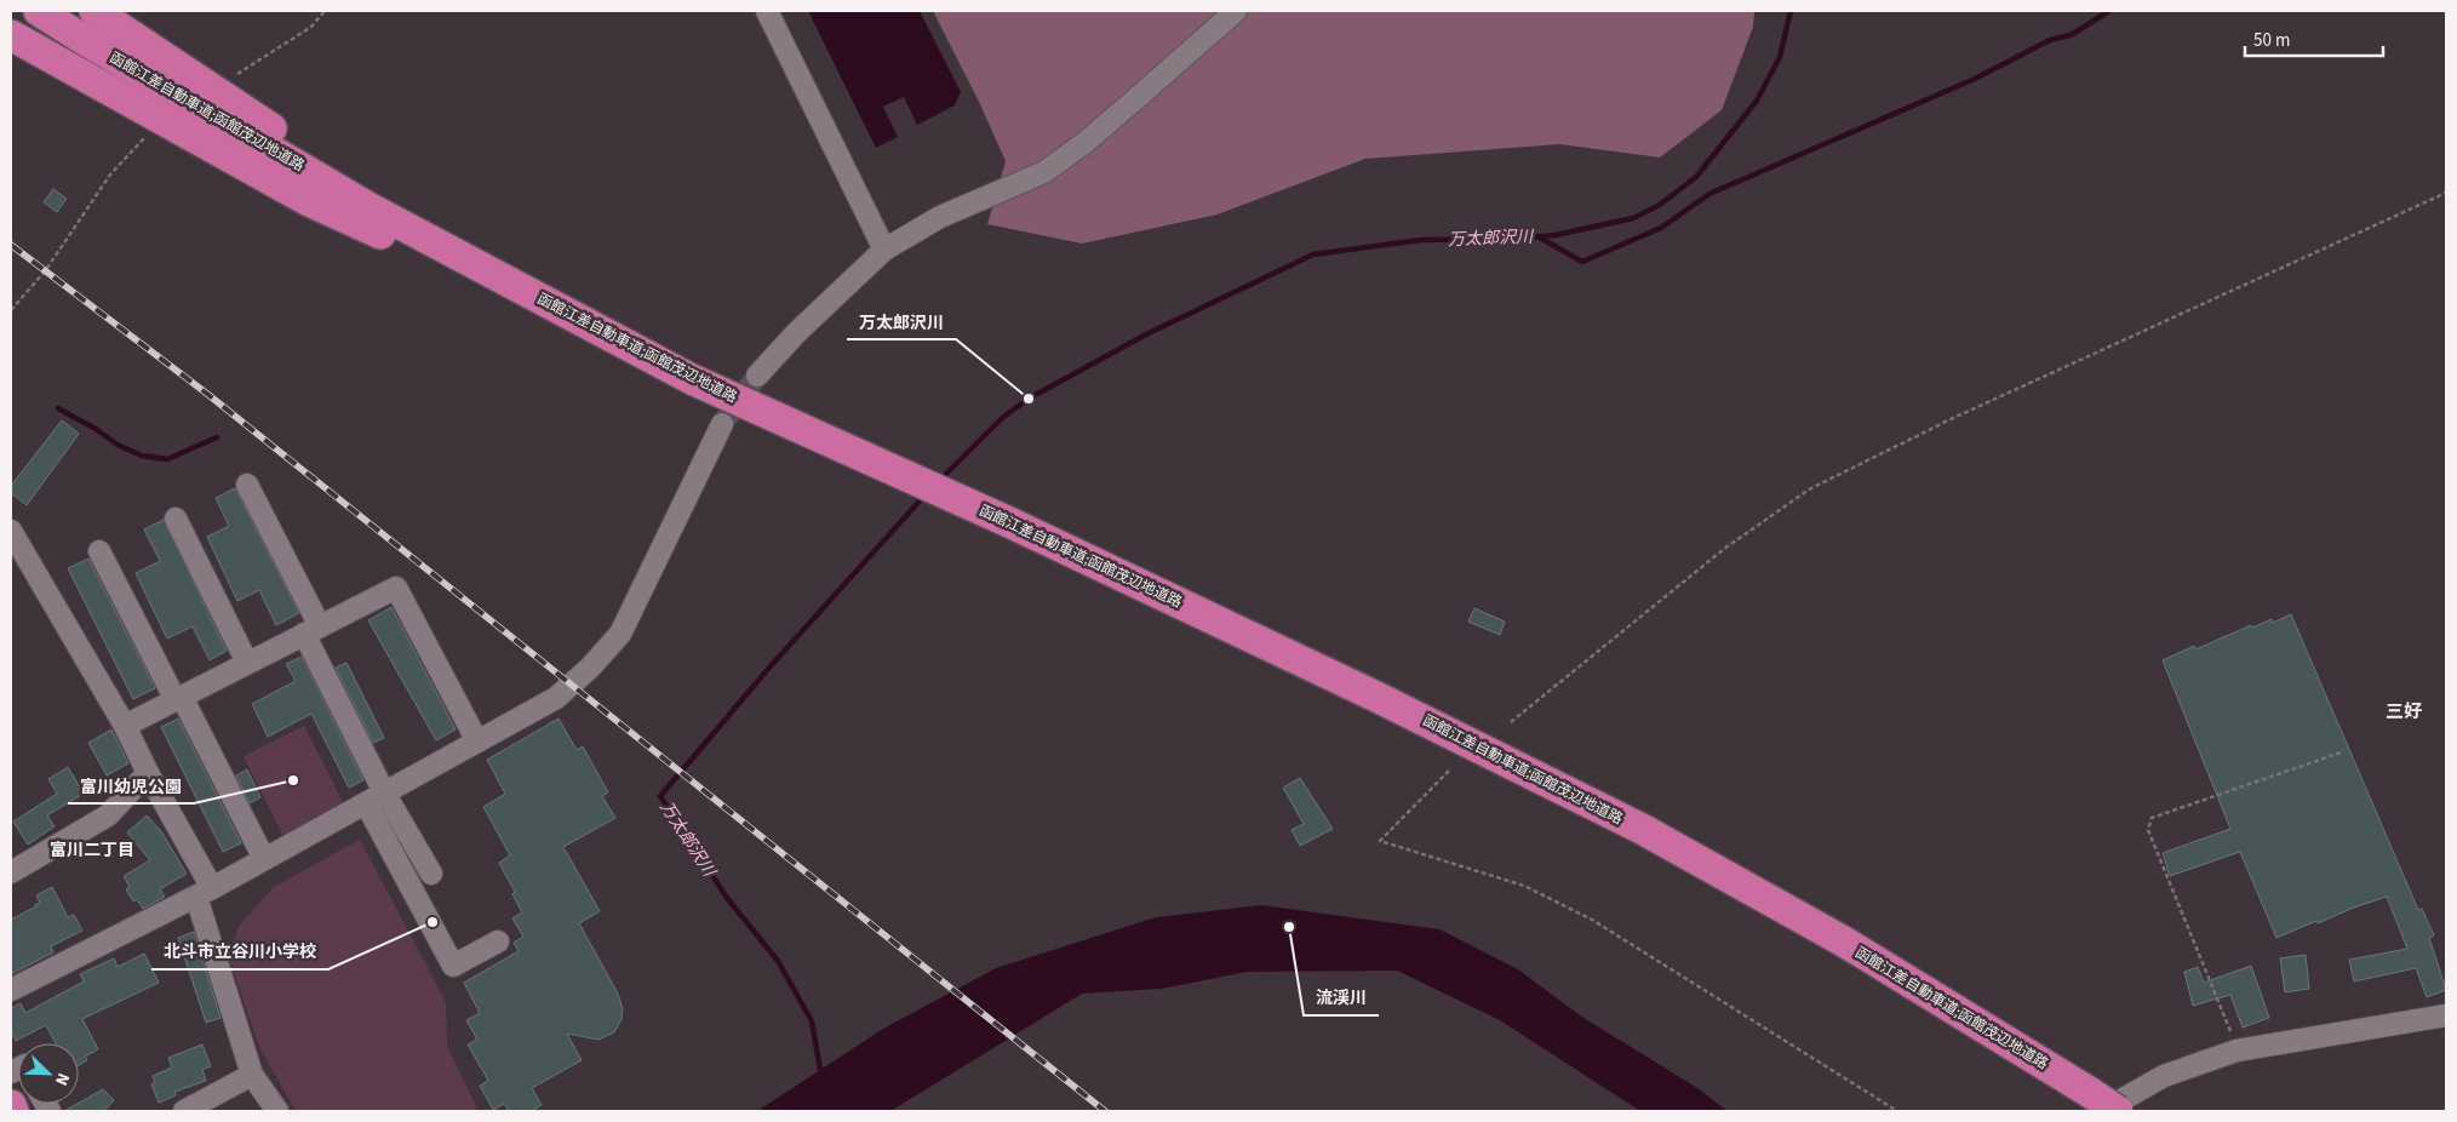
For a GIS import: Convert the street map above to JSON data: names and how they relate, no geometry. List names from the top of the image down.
{
  "streets": {
    "highway": ["函館江差自動車道;函館茂辺地道路"]
  },
  "districts": ["三好", "富川二丁目"],
  "water": ["万太郎沢川"],
  "places": [
    "万太郎沢川",
    "富川幼児公園",
    "北斗市立谷川小学校",
    "流渓川"
  ],
  "scale_bar": "50 m",
  "north": "bottom right"
}
